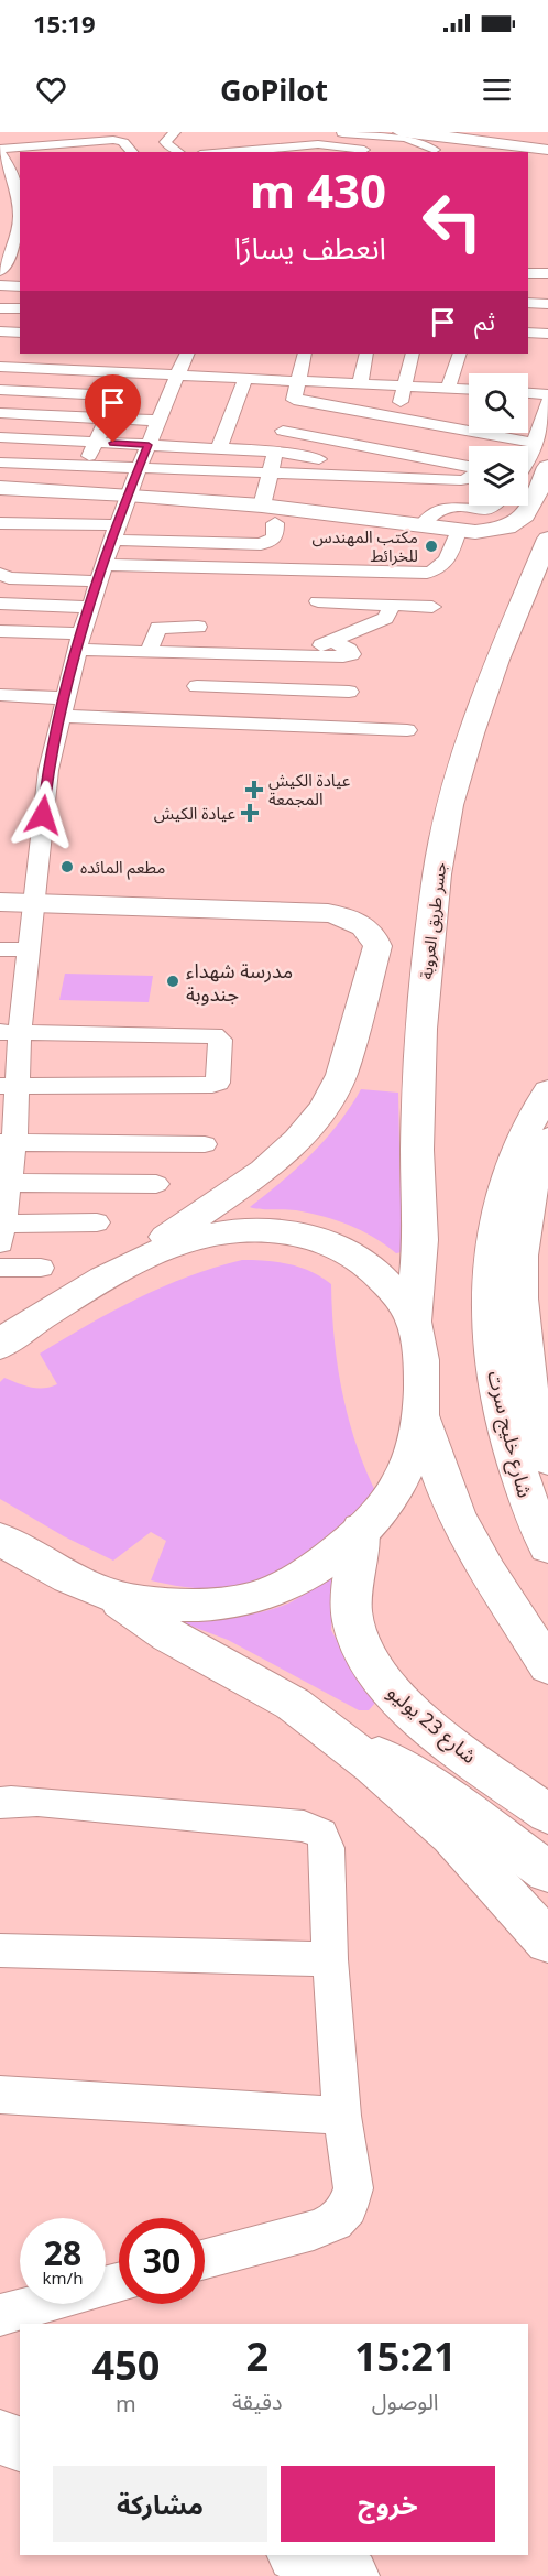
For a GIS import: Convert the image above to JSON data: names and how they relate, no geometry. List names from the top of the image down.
{
  "streets": {
    "main road": ["جسر طريق العروبة", "شارع خليج سرت", "شارع 23 يوليو"]
  },
  "places": {
    "other": ["مكتب المهندس للخرائط", "مطعم المائده", "مدرسة شهداء جندوبة"],
    "health": ["عيادة الكيش المجمعة", "عيادة الكيش"]
  },
  "page": {
    "status": "15:19",
    "header": "GoPilot",
    "turn": ["430 m", "انعطف يسارًا"],
    "then": "ثم",
    "speed": "28 km/h",
    "limit": "30",
    "eta": [
      "15:21",
      "الوصول",
      "2",
      "دقيقة",
      "450",
      "m"
    ],
    "buttons": ["خروج", "مشاركة"]
  }
}
